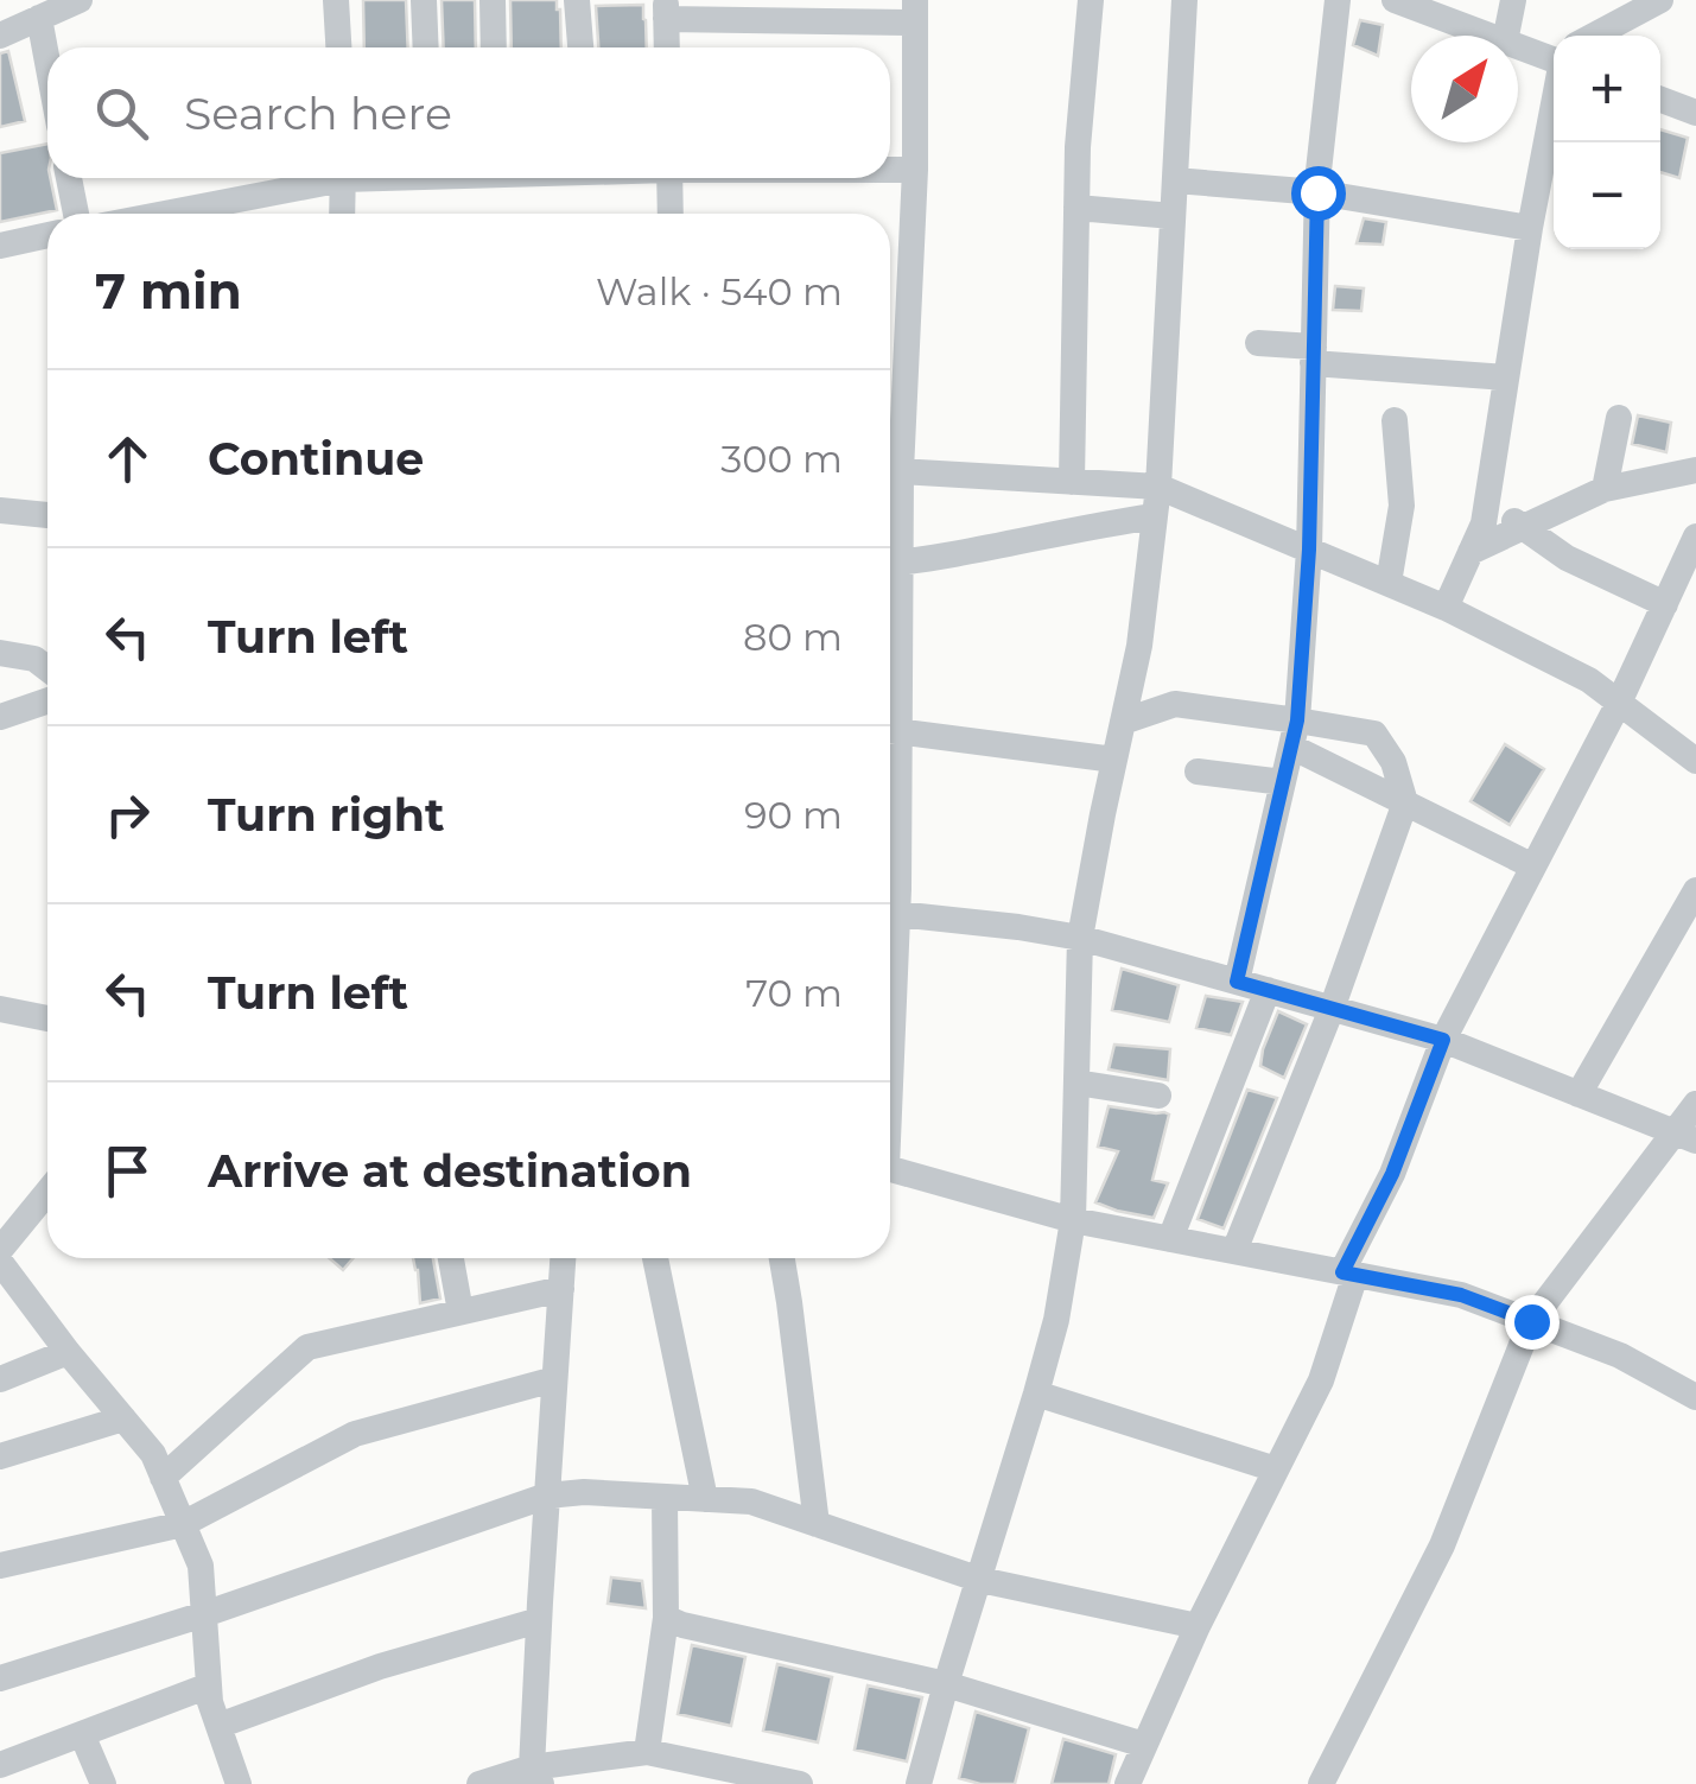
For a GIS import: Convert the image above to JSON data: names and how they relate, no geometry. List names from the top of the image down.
{
  "north": "top right",
  "page": {
    "map_buttons": ["+", "−"],
    "search": "Search here",
    "heading": ["7 min", "Walk · 540 m"],
    "list": [
      ["Continue", "300 m"],
      ["Turn left", "80 m"],
      ["Turn right", "90 m"],
      ["Turn left", "70 m"],
      "Arrive at destination"
    ]
  }
}
